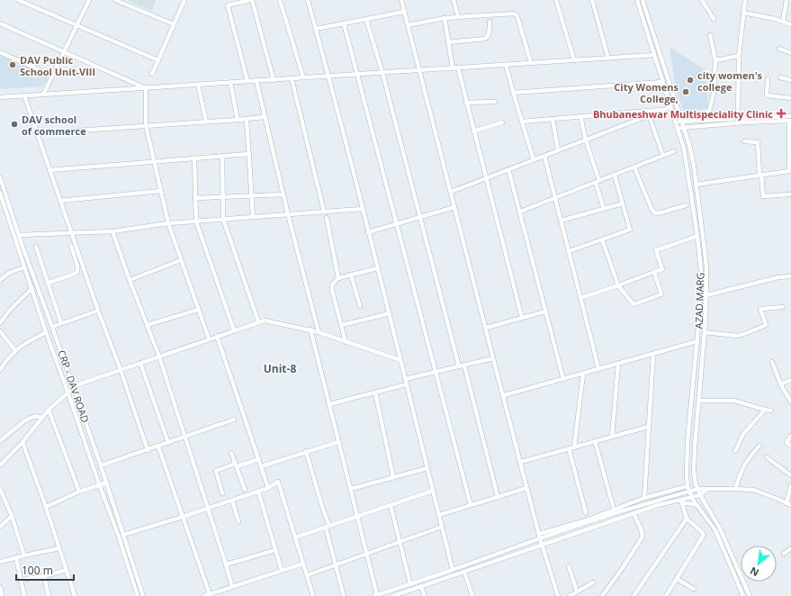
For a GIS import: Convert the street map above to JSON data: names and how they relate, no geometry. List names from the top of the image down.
{
  "streets": {
    "street": ["AZAD MARG", "CRP - DAV ROAD"]
  },
  "districts": ["Unit-8"],
  "places": {
    "other": [
      "DAV Public School Unit-VIII",
      "city women's college",
      "City Womens College,",
      "DAV school of commerce"
    ],
    "health": ["Bhubaneshwar Multispeciality Clinic"]
  },
  "scale_bar": "100 m",
  "north": "bottom left"
}
